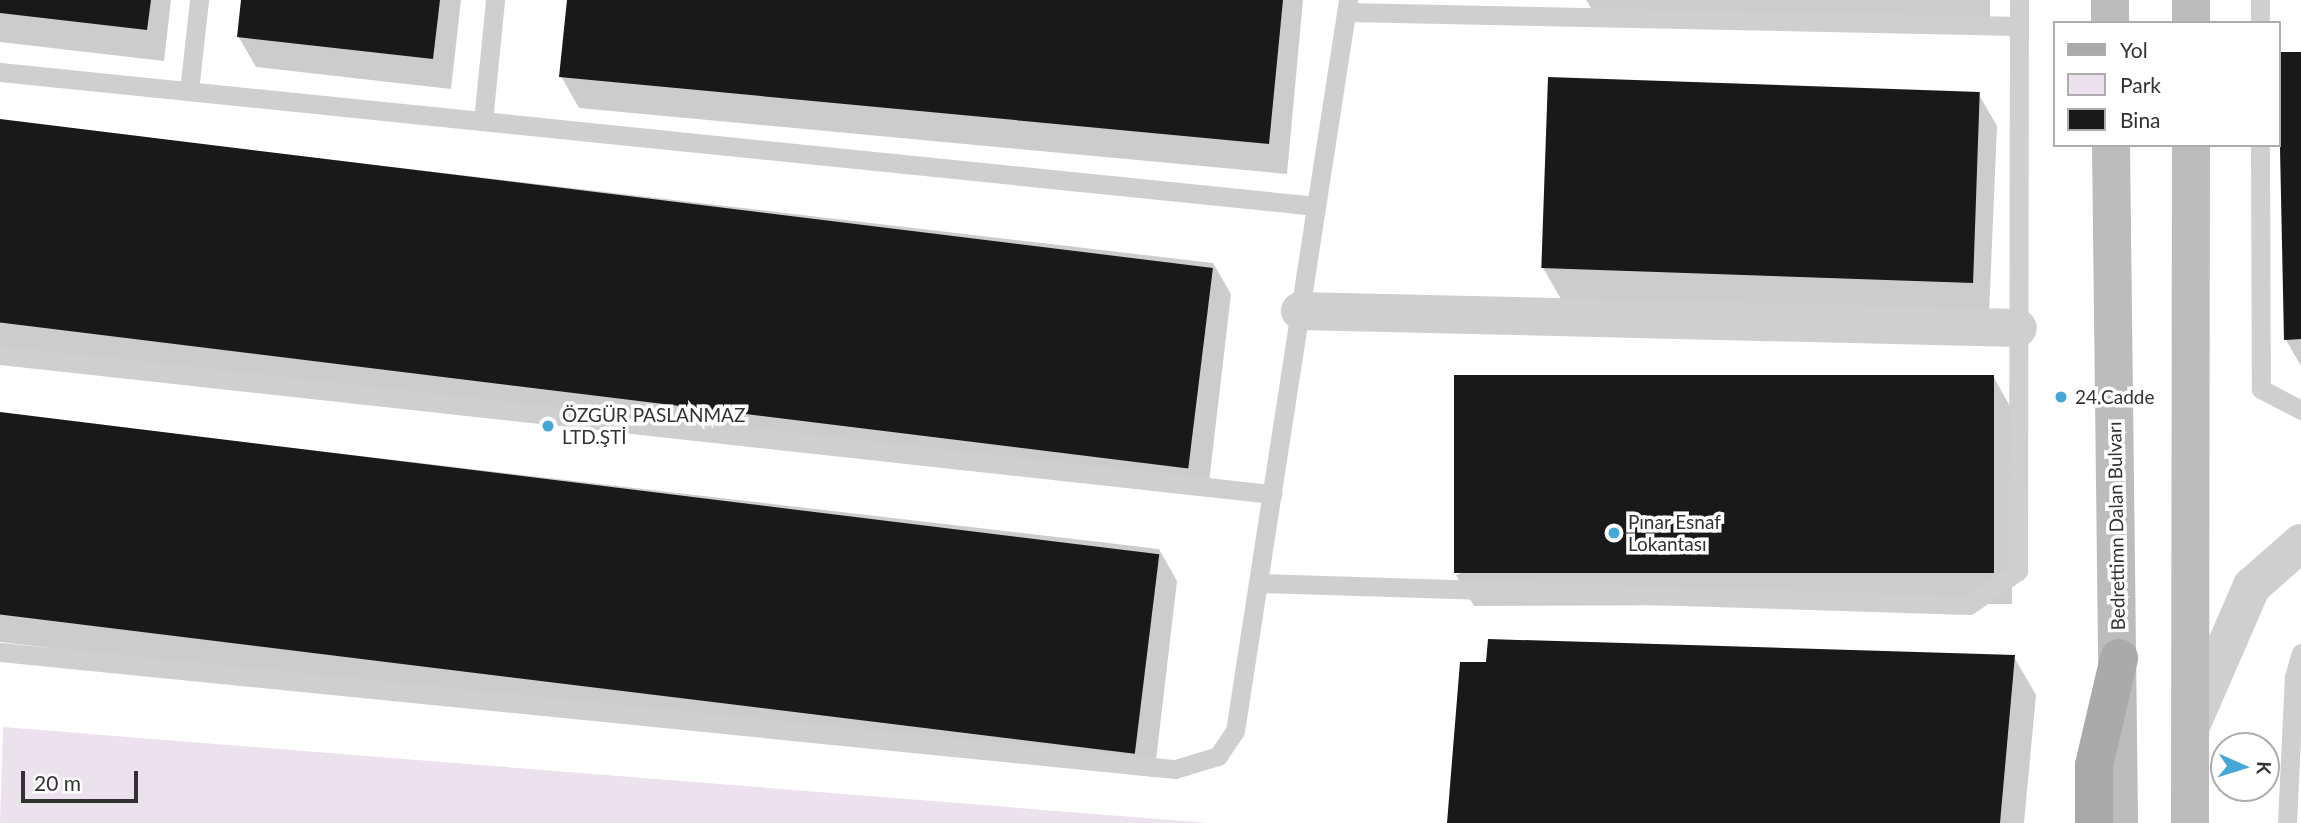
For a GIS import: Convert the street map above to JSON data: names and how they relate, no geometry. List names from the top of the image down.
{
  "streets": {
    "main road": ["Bedrettimn Dalan Bulvarı"]
  },
  "places": ["24.Cadde", "ÖZGÜR PASLANMAZ LTD.ŞTİ", "Pınar Esnaf Lokantası"],
  "legend": ["Yol", "Park", "Bina"],
  "scale_bar": "20 m",
  "north": "right"
}
